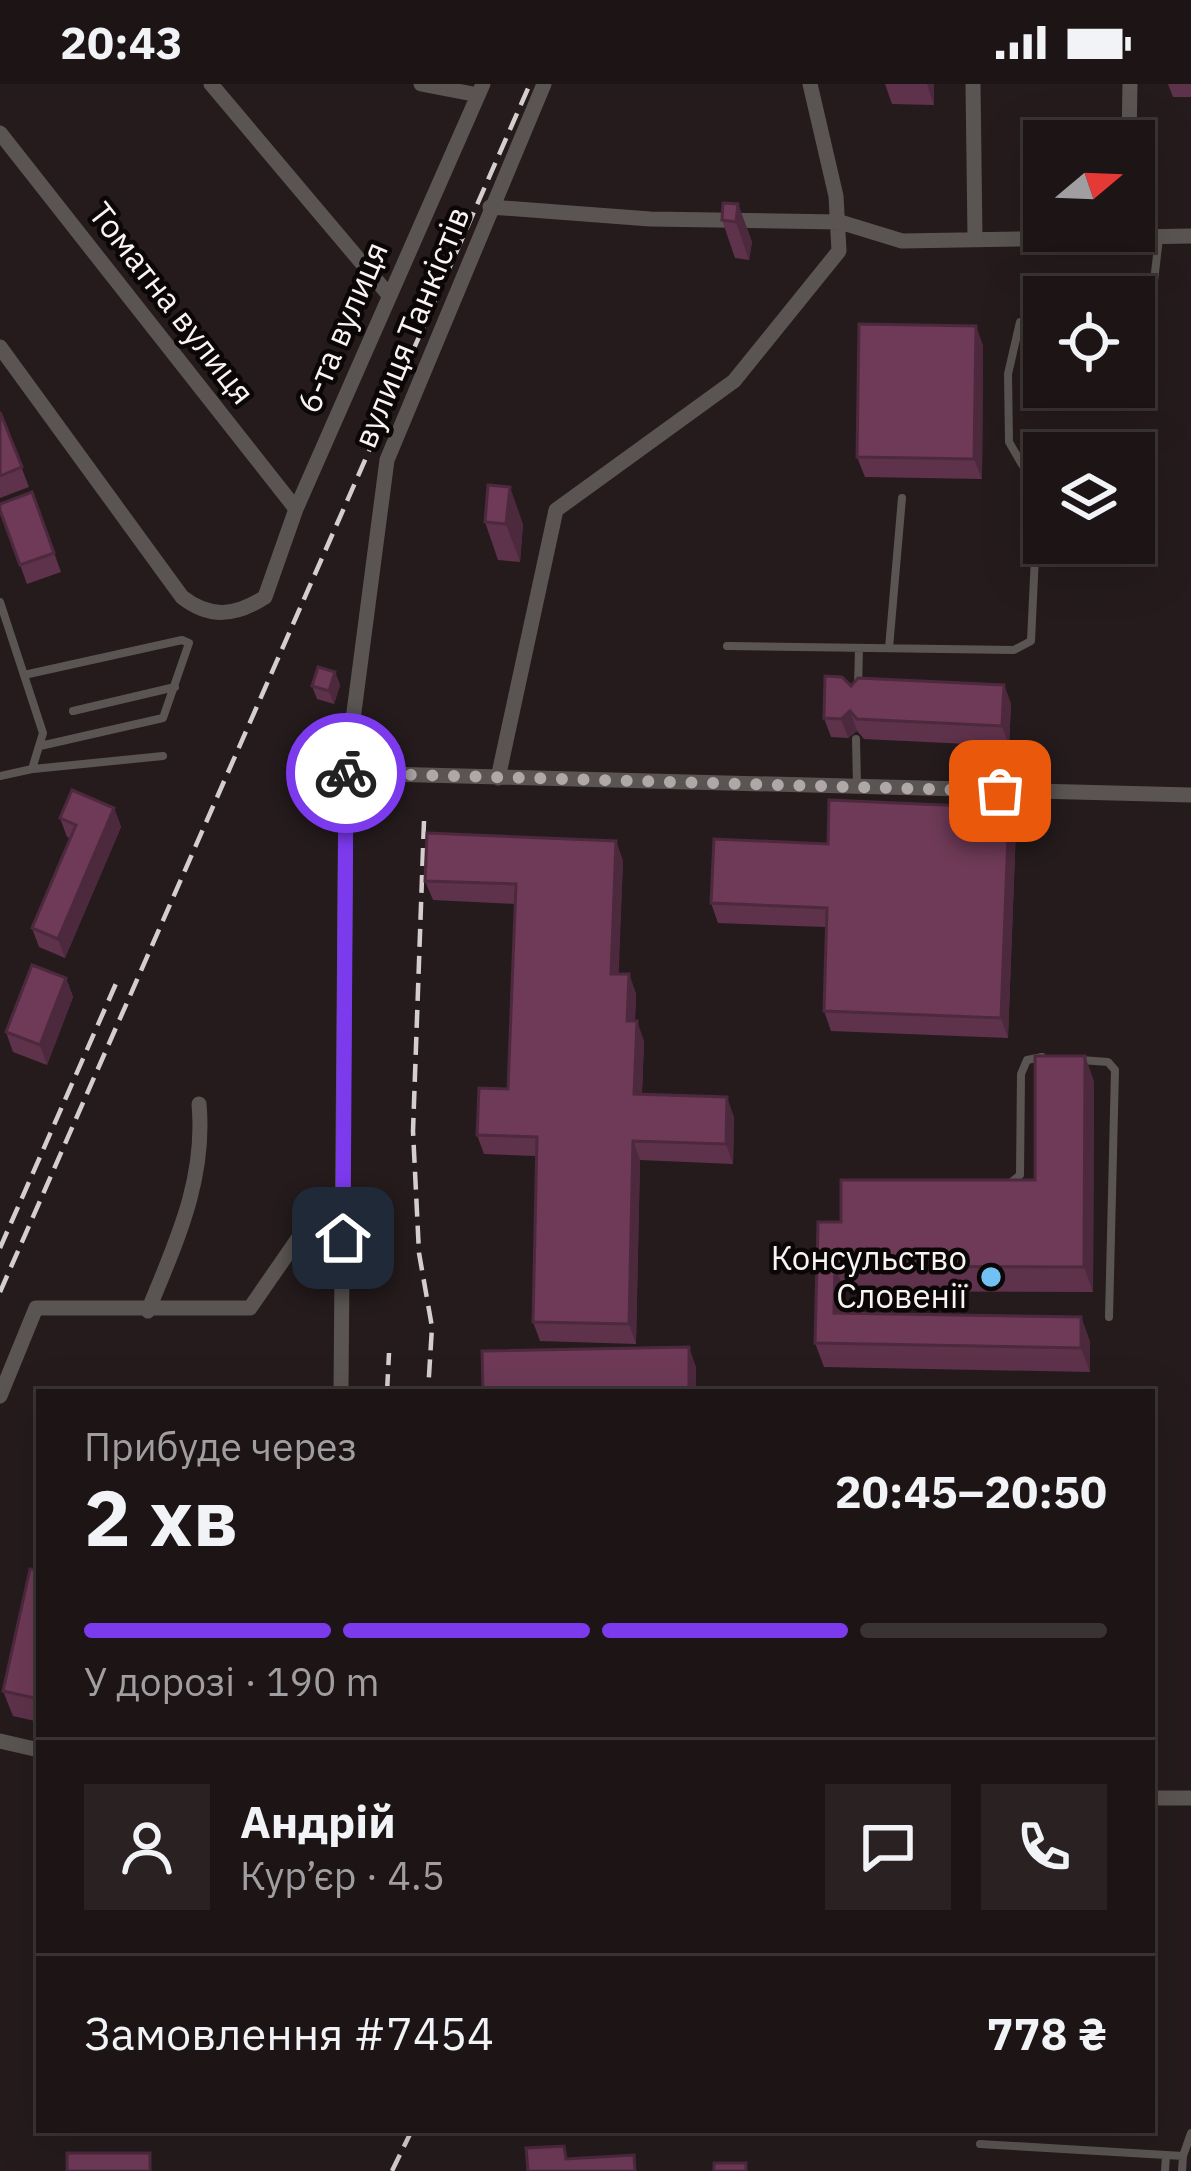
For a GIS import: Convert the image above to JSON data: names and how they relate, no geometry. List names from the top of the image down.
{
  "streets": {
    "street": ["Томатна вулиця", "6-та вулиця", "вулиця Танкістів"]
  },
  "crossings": [
    ["Томатна вулиця", "6-та вулиця"]
  ],
  "places": ["Консульство Словенії"],
  "north": "right",
  "page": {
    "status": "20:43",
    "heading": ["2 хв", "Прибуде через", "20:45–20:50"],
    "panel": [
      "Андрій",
      "Кур’єр · 4.5",
      "Замовлення #7454",
      "778 ₴"
    ],
    "bar": "У дорозі · 190 m"
  }
}
